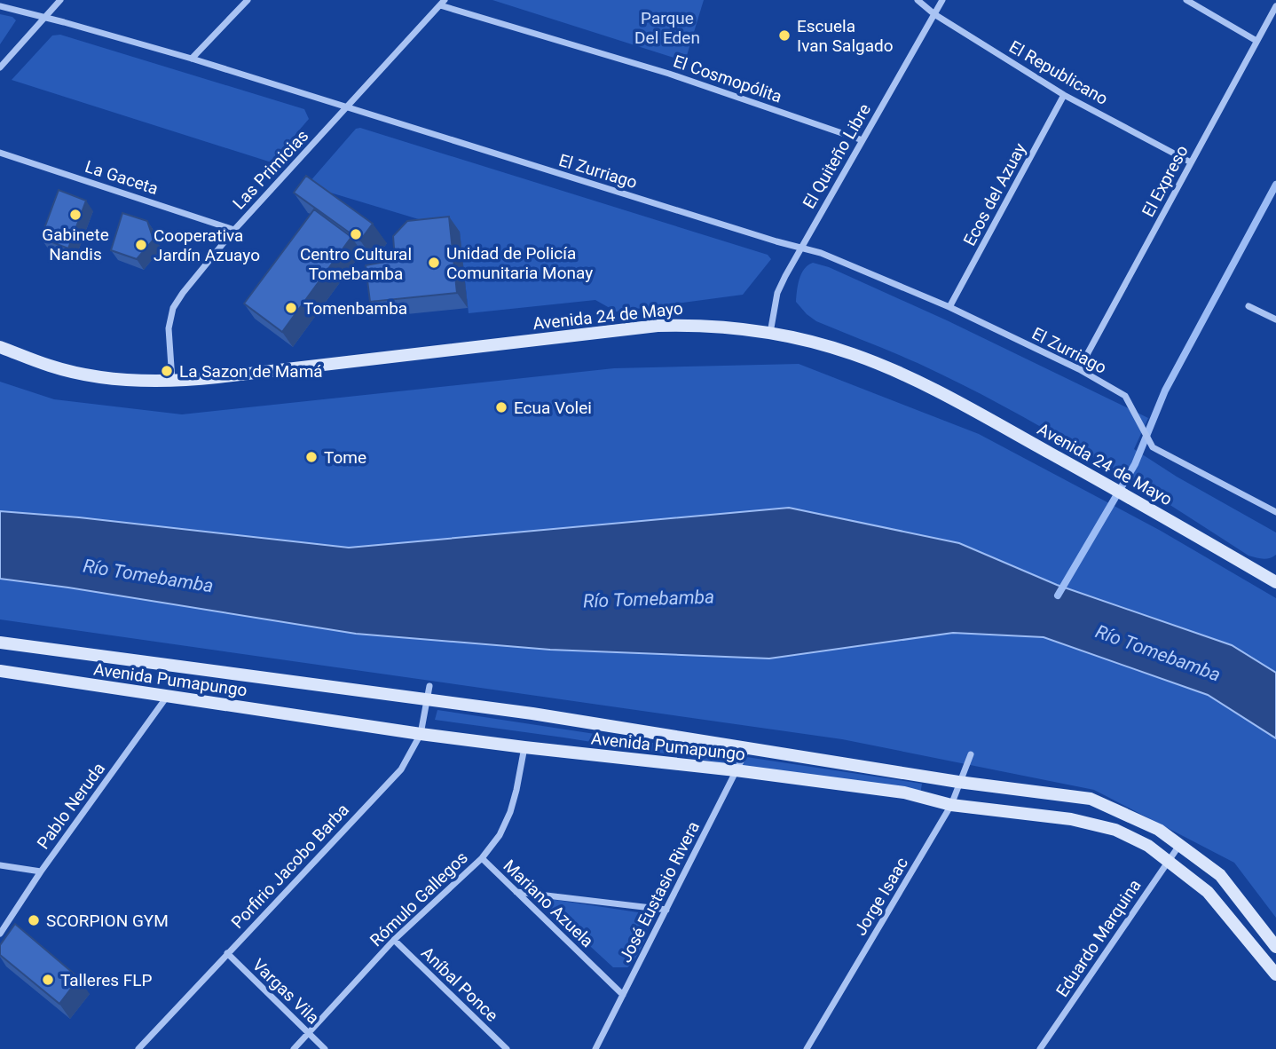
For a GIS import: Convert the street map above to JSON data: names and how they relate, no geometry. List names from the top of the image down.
{
  "streets": {
    "main road": ["Avenida 24 de Mayo", "Avenida Pumapungo"],
    "street": [
      "El Republicano",
      "El Cosmopólita",
      "El Quiteño Libre",
      "Las Primicias",
      "El Zurriago",
      "La Gaceta",
      "El Expreso",
      "Ecos del Azuay",
      "Pablo Neruda",
      "Porfirio Jacobo Barba",
      "José Eustasio Rivera",
      "Jorge Isaac",
      "Rómulo Gallegos",
      "Mariano Azuela",
      "Eduardo Marquina",
      "Aníbal Ponce",
      "Vargas Vila"
    ]
  },
  "crossings": [
    ["El Republicano", "El Quiteño Libre"],
    ["El Republicano", "El Expreso"],
    ["El Republicano", "Ecos del Azuay"],
    ["El Cosmopólita", "El Quiteño Libre"],
    ["El Cosmopólita", "Las Primicias"],
    ["El Quiteño Libre", "El Zurriago"],
    ["El Quiteño Libre", "Avenida 24 de Mayo"],
    ["Las Primicias", "El Zurriago"],
    ["Las Primicias", "La Gaceta"],
    ["Las Primicias", "Avenida 24 de Mayo"],
    ["El Zurriago", "El Expreso"],
    ["El Zurriago", "Ecos del Azuay"],
    ["Avenida Pumapungo", "Pablo Neruda"],
    ["Avenida Pumapungo", "Porfirio Jacobo Barba"],
    ["Avenida Pumapungo", "José Eustasio Rivera"],
    ["Avenida Pumapungo", "Jorge Isaac"],
    ["Avenida Pumapungo", "Rómulo Gallegos"],
    ["Avenida Pumapungo", "Eduardo Marquina"],
    ["Porfirio Jacobo Barba", "Vargas Vila"],
    ["José Eustasio Rivera", "Mariano Azuela"],
    ["Rómulo Gallegos", "Mariano Azuela"],
    ["Rómulo Gallegos", "Aníbal Ponce"],
    ["Rómulo Gallegos", "Vargas Vila"]
  ],
  "water": ["Río Tomebamba"],
  "parks": ["Parque Del Eden"],
  "places": [
    "Escuela Ivan Salgado",
    "Gabinete Nandis",
    "Centro Cultural Tomebamba",
    "Cooperativa Jardín Azuayo",
    "Unidad de Policía Comunitaria Monay",
    "Tomenbamba",
    "La Sazon de Mamá",
    "Ecua Volei",
    "Tome",
    "SCORPION GYM",
    "Talleres FLP"
  ]
}
